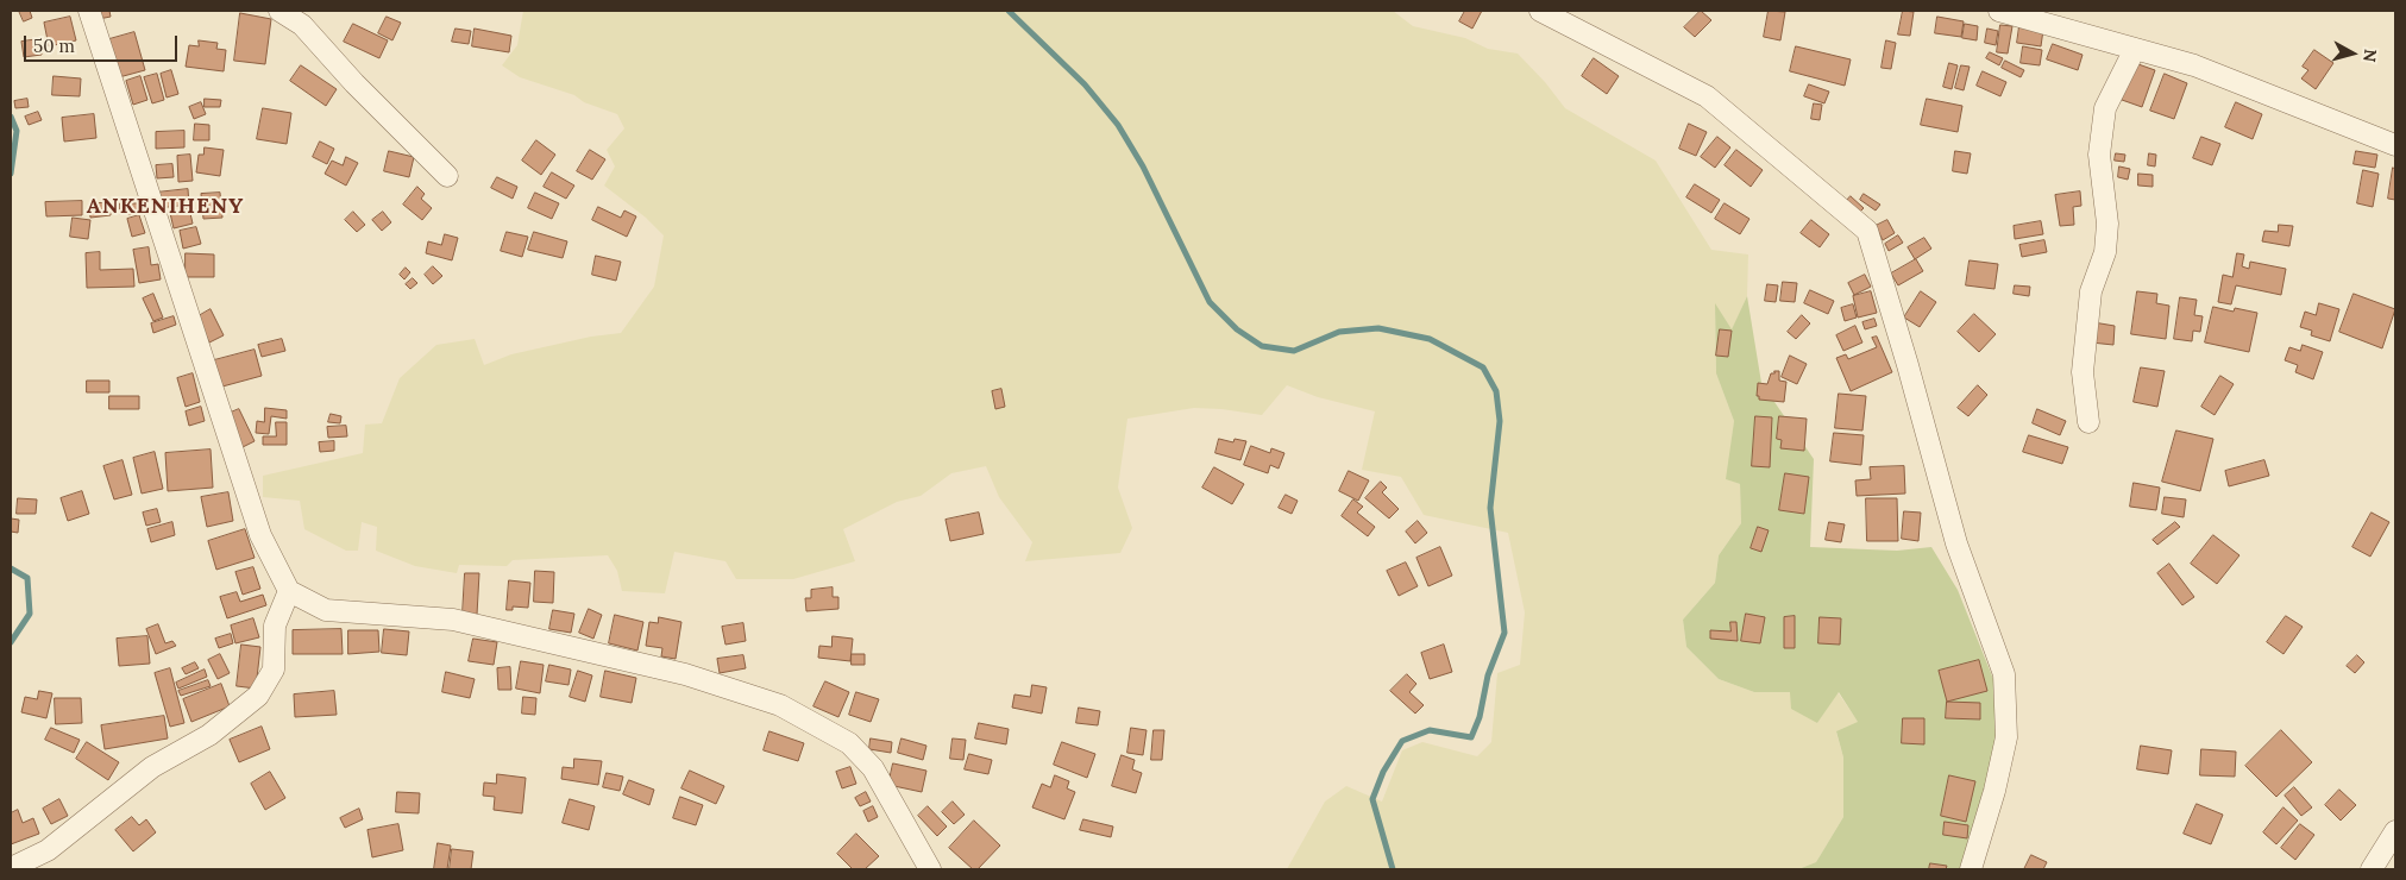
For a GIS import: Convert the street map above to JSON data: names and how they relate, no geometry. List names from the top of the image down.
{
  "districts": ["ANKENIHENY"],
  "scale_bar": "50 m",
  "north": "right"
}
